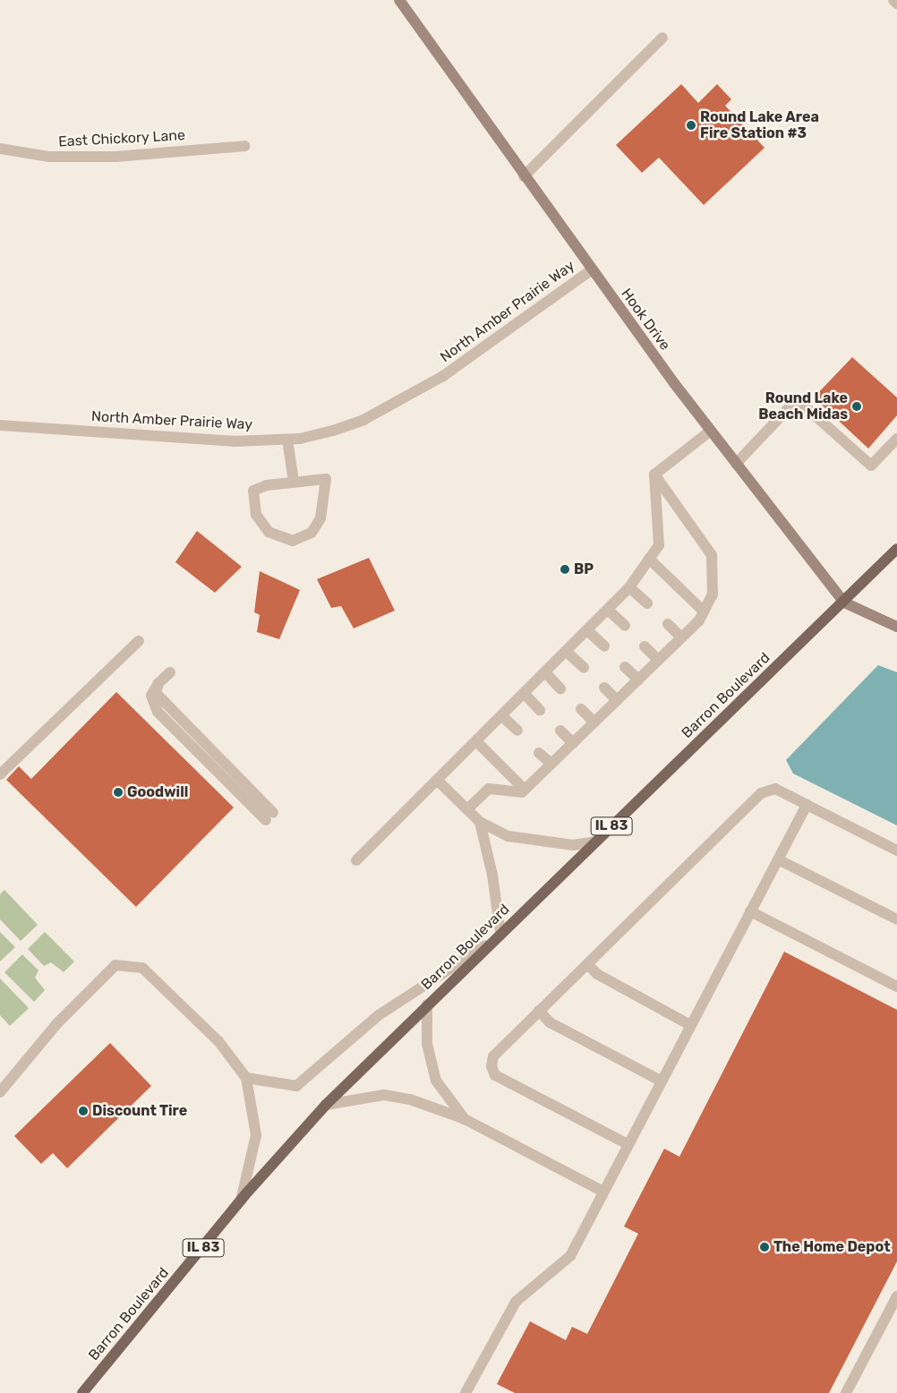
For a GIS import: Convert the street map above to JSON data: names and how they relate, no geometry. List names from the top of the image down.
{
  "streets": {
    "main road": ["Barron Boulevard", "IL 83"],
    "street": ["East Chickory Lane", "North Amber Prairie Way", "Hook Drive"]
  },
  "crossings": [
    ["North Amber Prairie Way", "Hook Drive"],
    ["Hook Drive", "Barron Boulevard"]
  ],
  "places": [
    "Round Lake Area Fire Station #3",
    "Round Lake Beach Midas",
    "BP",
    "Goodwill",
    "Discount Tire",
    "The Home Depot"
  ]
}
